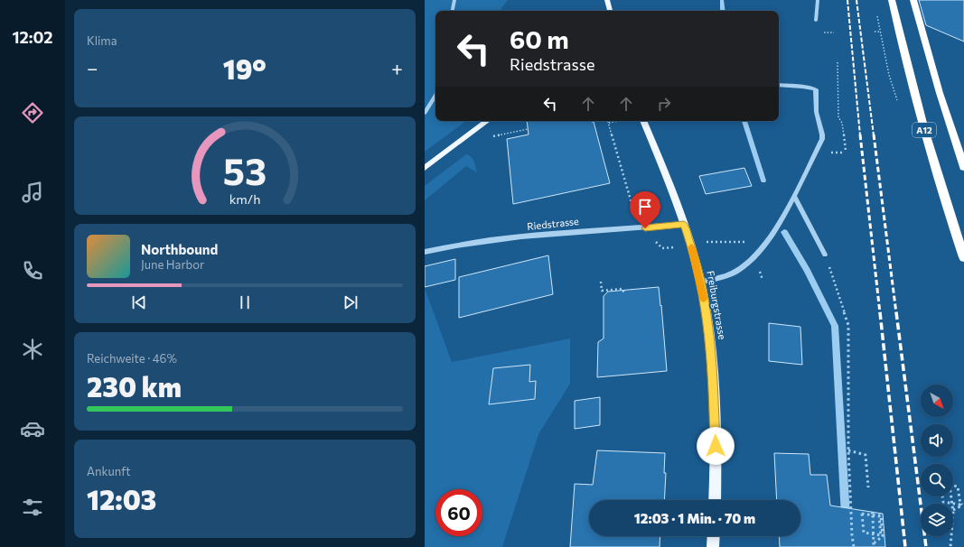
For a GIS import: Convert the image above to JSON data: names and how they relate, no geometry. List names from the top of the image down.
{
  "streets": {
    "highway": ["A12"],
    "main road": ["Freiburgstrasse"],
    "street": ["Riedstrasse"]
  },
  "crossings": [
    ["Riedstrasse", "Freiburgstrasse"]
  ],
  "north": "bottom right",
  "page": {
    "tabs": "12:02",
    "tile": [
      "Klima",
      ["Reichweite · 46%", "230 km"],
      ["Ankunft", "12:03"]
    ],
    "turn": ["60 m", "Riedstrasse"],
    "heat": ["−", "19°", "+"],
    "song": ["Northbound", "June Harbor"],
    "limit": "60",
    "trip": "12:03 · 1 Min. · 70 m",
    "gauge": ["53", "km/h"]
  }
}
